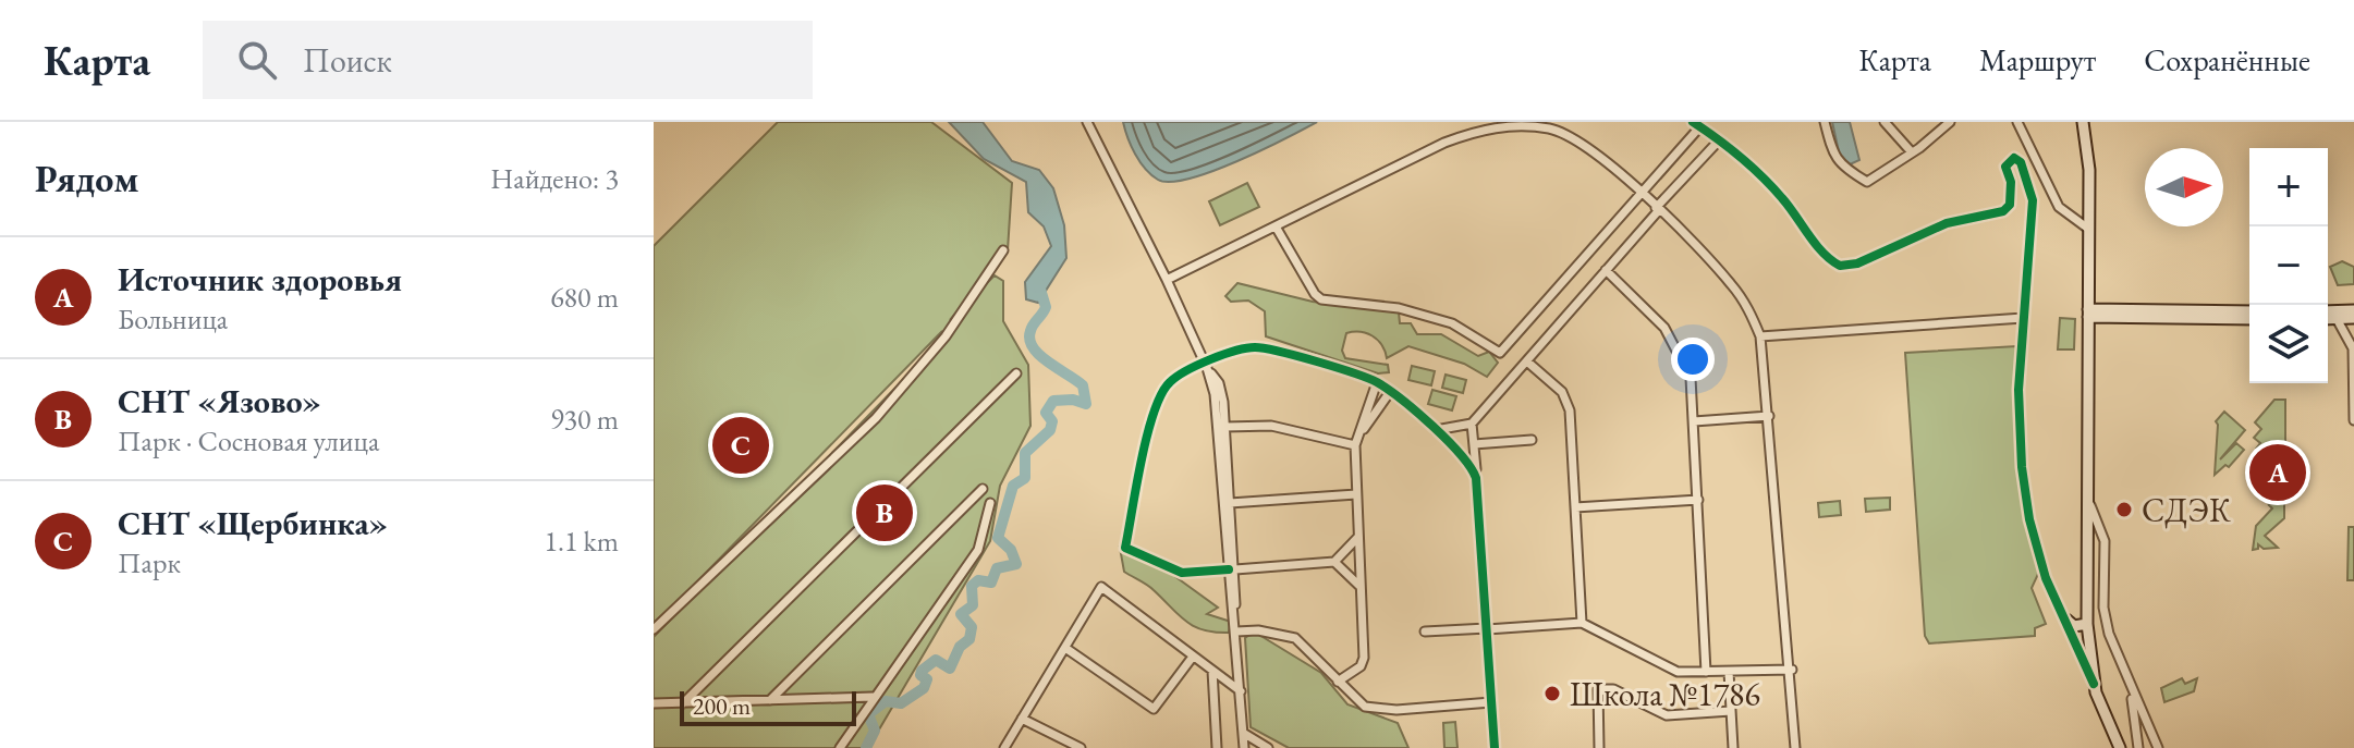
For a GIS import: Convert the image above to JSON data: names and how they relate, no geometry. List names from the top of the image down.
{
  "places": ["СДЭК", "Школа №1786"],
  "scale_bar": "200 m",
  "north": "right",
  "page": {
    "header": "Карта",
    "search": "Поиск",
    "nav": ["Карта", "Маршрут", "Сохранённые"],
    "heading": ["Рядом", "Найдено: 3"],
    "map_buttons": ["+", "−"],
    "list": [
      {
        "mark": "A",
        "name": "Источник здоровья",
        "note": "Больница",
        "value": "680 m"
      },
      {
        "mark": "B",
        "name": "СНТ «Язово»",
        "note": "Парк · Сосновая улица",
        "value": "930 m"
      },
      {
        "mark": "C",
        "name": "СНТ «Щербинка»",
        "note": "Парк",
        "value": "1.1 km"
      }
    ],
    "pins": ["C", "A", "B"],
    "scale": "200 m"
  }
}
